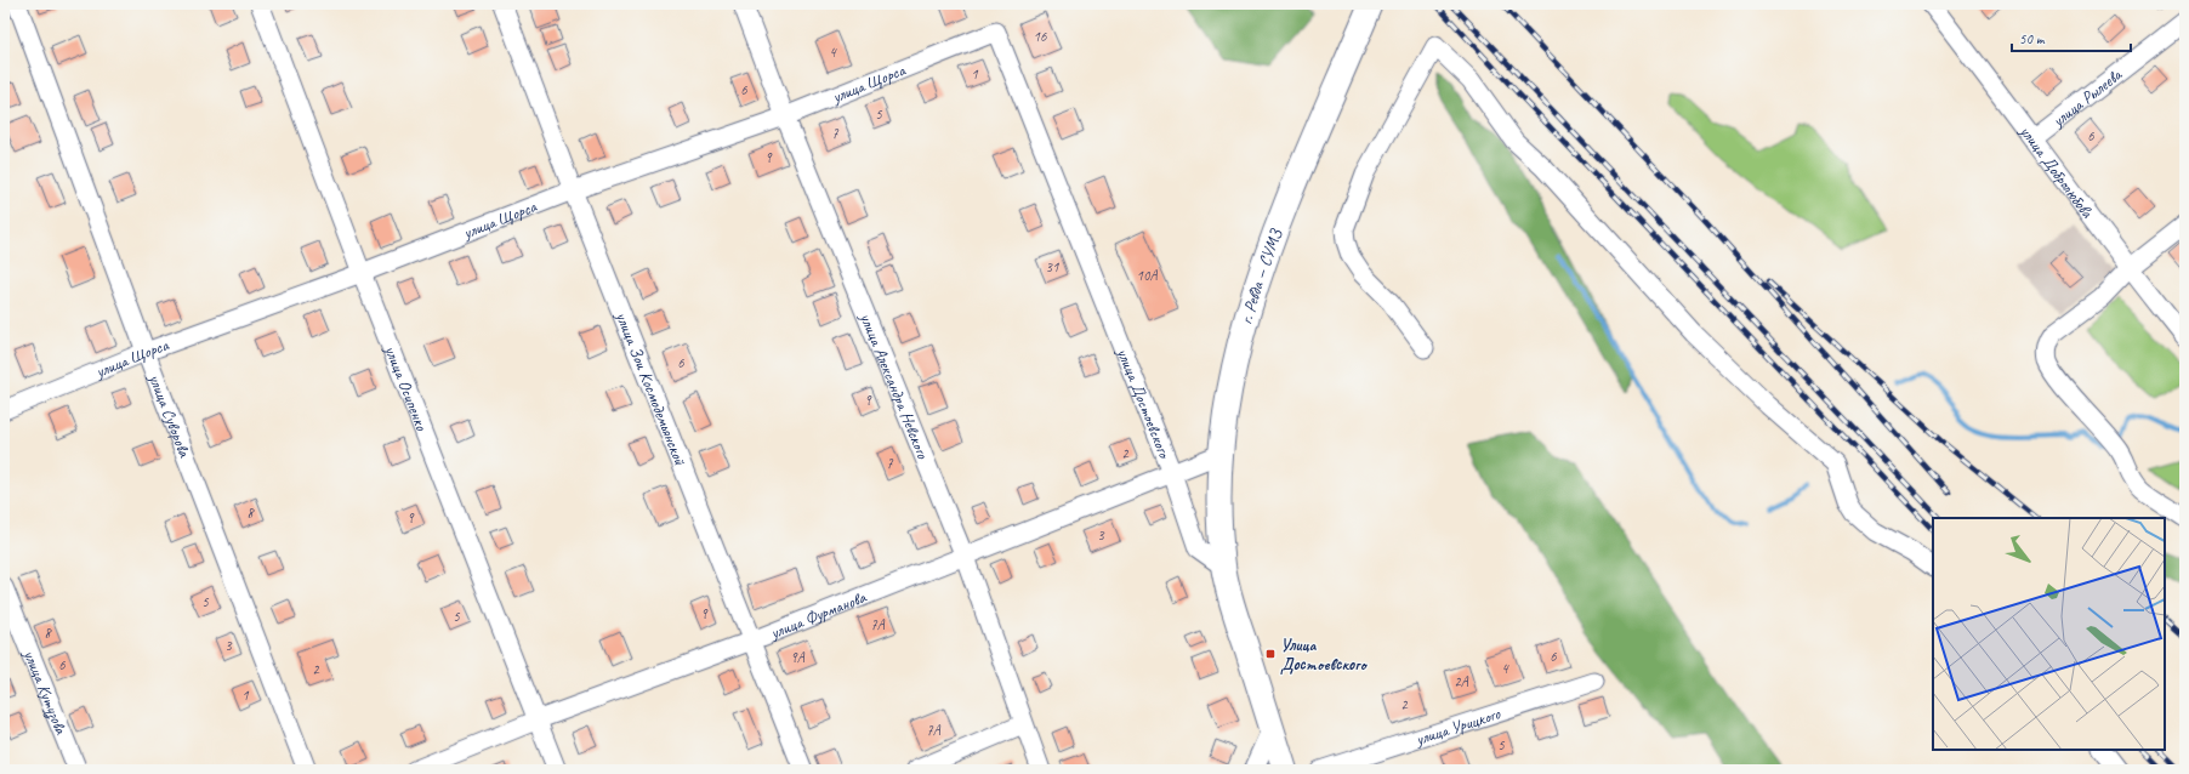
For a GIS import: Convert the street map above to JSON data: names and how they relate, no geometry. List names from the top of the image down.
{
  "streets": {
    "main road": ["г. Ревда — СУМЗ"],
    "street": [
      "улица Щорса",
      "улица Рылеева",
      "улица Добролюбова",
      "улица Александра Невского",
      "улица Осипенко",
      "улица Зои Космодемьянской",
      "улица Достоевского",
      "улица Суворова",
      "улица Фурманова",
      "улица Кутузова",
      "улица Урицкого"
    ]
  },
  "crossings": [
    ["улица Щорса", "улица Александра Невского"],
    ["улица Щорса", "улица Осипенко"],
    ["улица Щорса", "улица Зои Космодемьянской"],
    ["улица Щорса", "улица Достоевского"],
    ["улица Щорса", "улица Суворова"],
    ["улица Рылеева", "улица Добролюбова"],
    ["г. Ревда — СУМЗ", "улица Достоевского"],
    ["г. Ревда — СУМЗ", "улица Фурманова"],
    ["улица Александра Невского", "улица Фурманова"],
    ["улица Осипенко", "улица Фурманова"],
    ["улица Зои Космодемьянской", "улица Фурманова"],
    ["улица Достоевского", "улица Фурманова"]
  ],
  "places": {
    "transit": ["Улица Достоевского"]
  },
  "house_numbers": [
    "16",
    "4",
    "1",
    "6",
    "5",
    "7",
    "6",
    "9",
    "31",
    "10А",
    "6",
    "9",
    "2",
    "7",
    "8",
    "9",
    "3",
    "5",
    "9",
    "5",
    "7А",
    "8",
    "3",
    "6",
    "9А",
    "6",
    "4",
    "2",
    "2А",
    "1",
    "2",
    "7А",
    "5"
  ],
  "scale_bar": "50 m"
}
